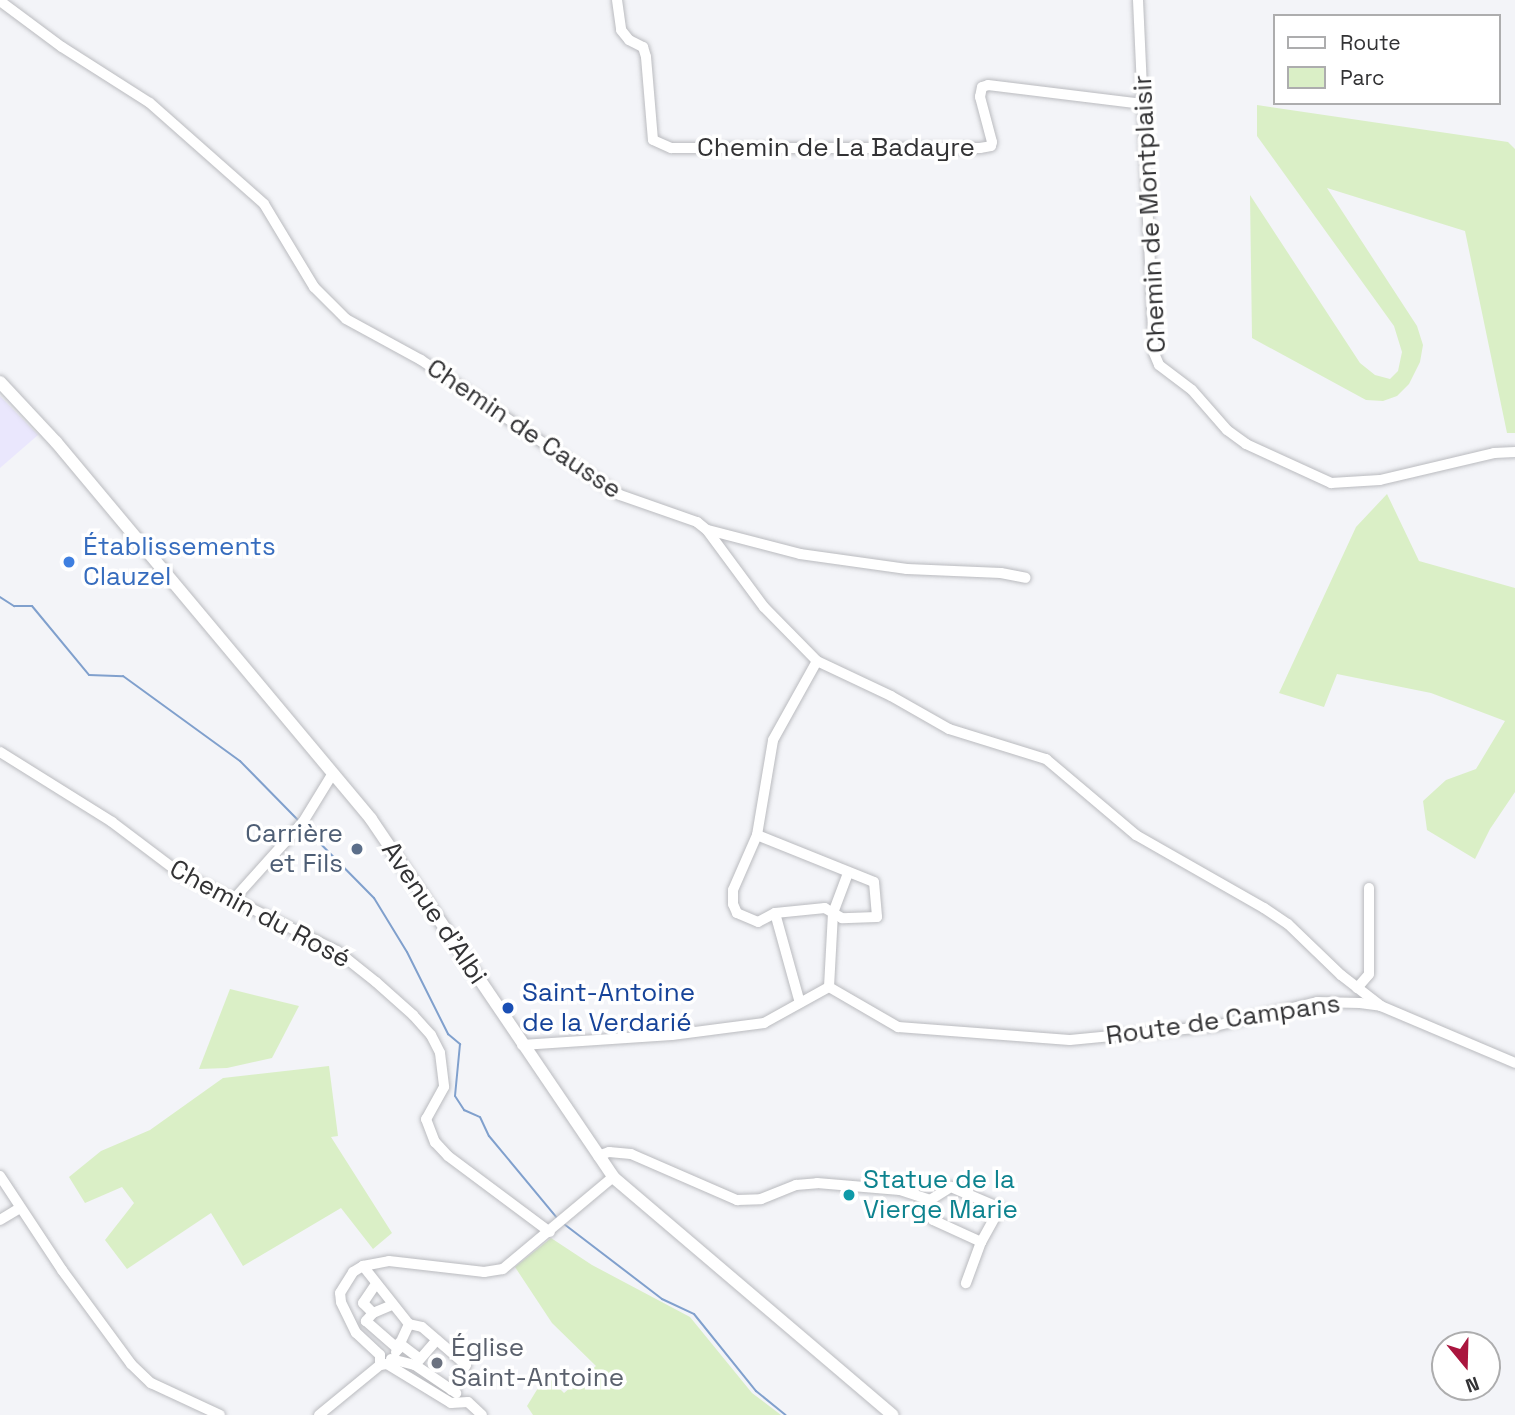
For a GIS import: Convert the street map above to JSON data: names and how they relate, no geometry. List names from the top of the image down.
{
  "streets": {
    "main road": ["Avenue d'Albi"],
    "street": [
      "Chemin de La Badayre",
      "Chemin de Montplaisir",
      "Chemin de Causse",
      "Chemin du Rosé",
      "Route de Campans"
    ]
  },
  "crossings": [
    ["Chemin de La Badayre", "Chemin de Montplaisir"],
    ["Chemin de Causse", "Route de Campans"]
  ],
  "places": [
    "Établissements Clauzel",
    "Carrière et Fils",
    "Saint-Antoine de la Verdarié",
    "Statue de la Vierge Marie",
    "Église Saint-Antoine"
  ],
  "legend": ["Route", "Parc"],
  "north": "bottom"
}
